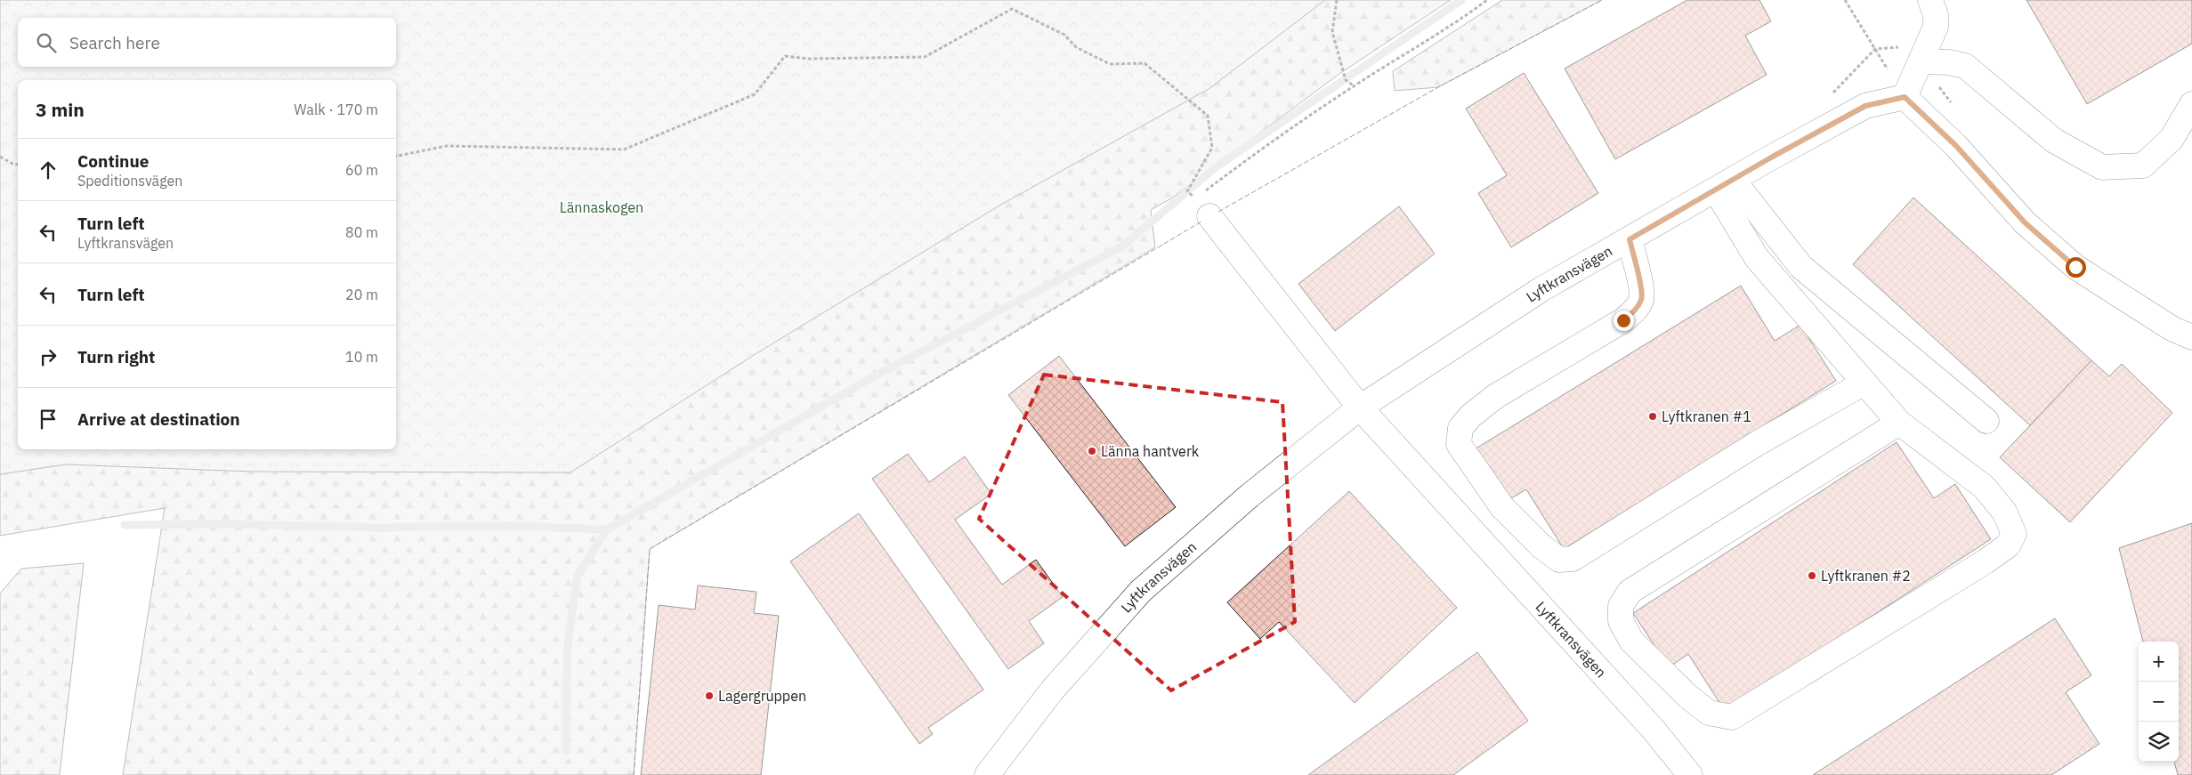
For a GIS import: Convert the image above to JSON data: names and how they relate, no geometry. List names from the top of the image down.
{
  "streets": {
    "street": ["Lyftkransvägen"]
  },
  "parks": ["Lännaskogen"],
  "places": [
    "Lyftkranen #1",
    "Länna hantverk",
    "Lyftkranen #2",
    "Lagergruppen"
  ],
  "page": {
    "search": "Search here",
    "heading": ["3 min", "Walk · 170 m"],
    "list": [
      ["Continue", "Speditionsvägen", "60 m"],
      ["Turn left", "Lyftkransvägen", "80 m"],
      ["Turn left", "20 m"],
      ["Turn right", "10 m"],
      "Arrive at destination"
    ],
    "map_buttons": ["+", "−"]
  }
}
